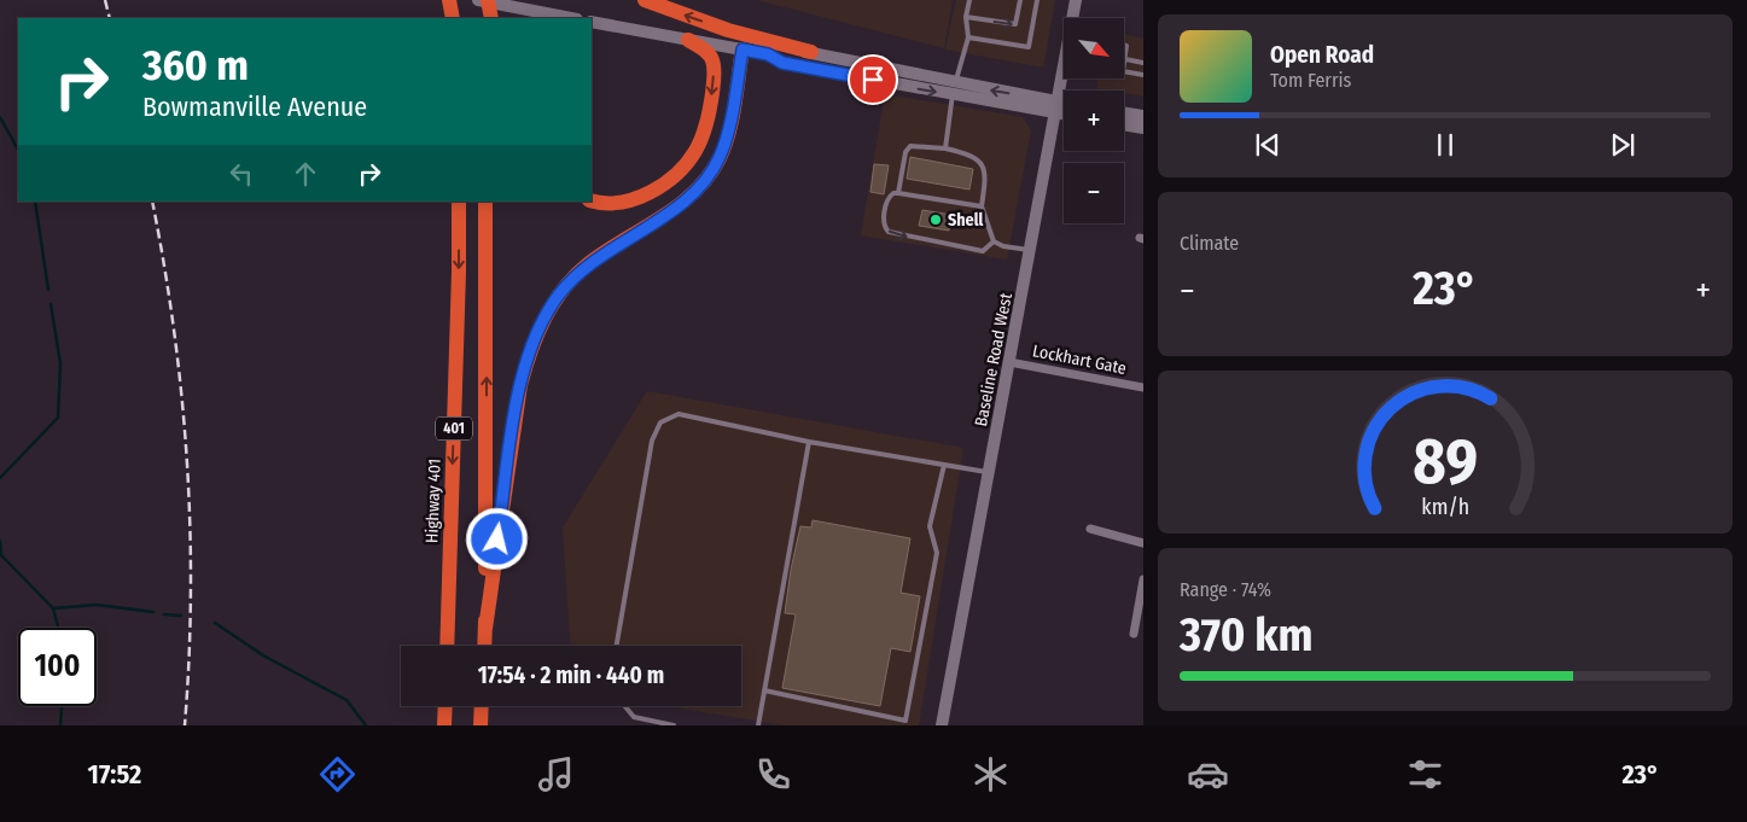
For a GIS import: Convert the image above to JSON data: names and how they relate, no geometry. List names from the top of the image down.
{
  "streets": {
    "highway": ["401", "Highway 401"],
    "main road": ["Baseline Road West"],
    "street": ["Lockhart Gate"]
  },
  "crossings": [
    ["Baseline Road West", "Lockhart Gate"]
  ],
  "places": ["Shell"],
  "north": "bottom right",
  "page": {
    "map_buttons": ["+", "−"],
    "turn": ["360 m", "Bowmanville Avenue"],
    "song": ["Open Road", "Tom Ferris"],
    "tile": [
      "Climate",
      ["Range · 74%", "370 km"]
    ],
    "heat": ["−", "23°", "+"],
    "limit": "100",
    "trip": "17:54 · 2 min · 440 m",
    "tabs": ["17:52", "23°"],
    "gauge": ["89", "km/h"]
  }
}
